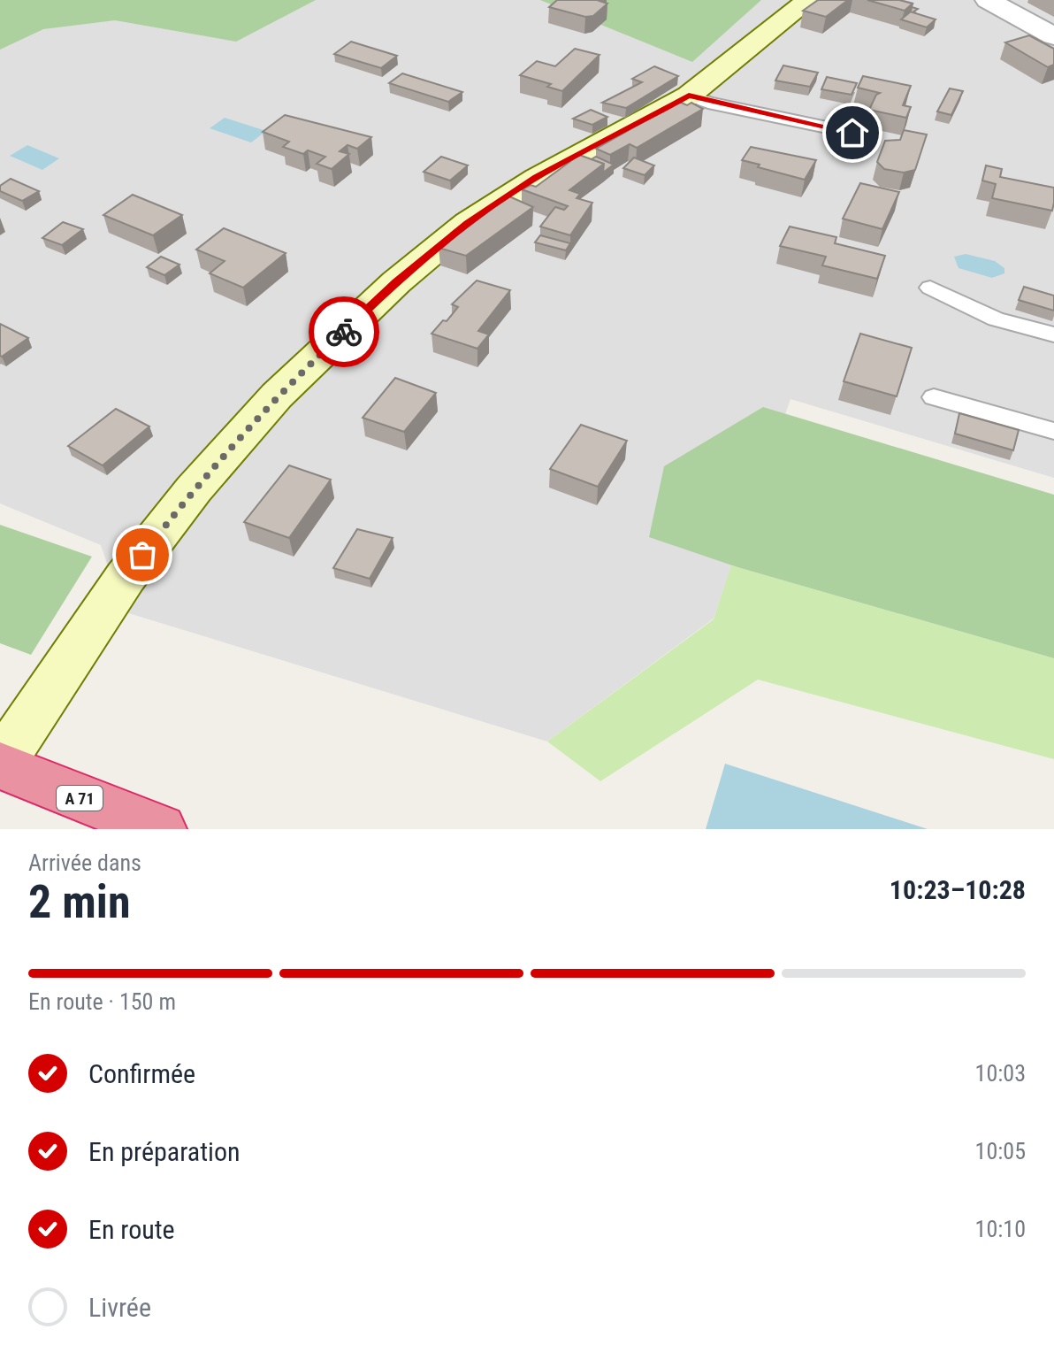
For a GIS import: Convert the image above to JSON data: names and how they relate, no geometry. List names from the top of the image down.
{
  "streets": {
    "highway": ["A 71"]
  },
  "page": {
    "heading": ["2 min", "Arrivée dans", "10:23–10:28"],
    "bar": "En route · 150 m",
    "list": [
      ["Confirmée", "10:03"],
      ["En préparation", "10:05"],
      ["En route", "10:10"],
      "Livrée"
    ]
  }
}
